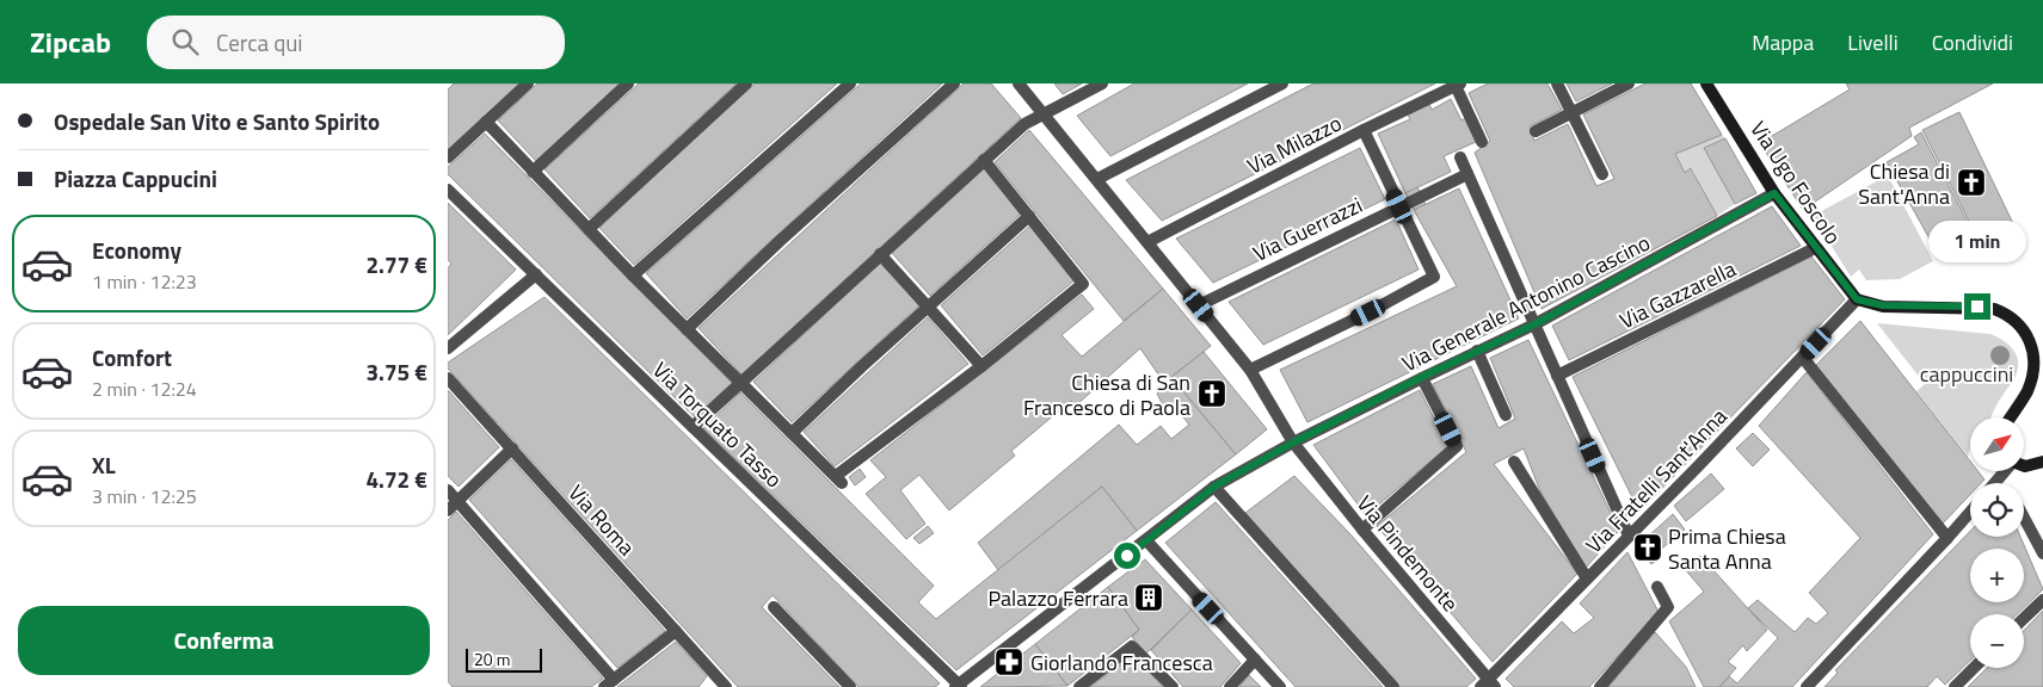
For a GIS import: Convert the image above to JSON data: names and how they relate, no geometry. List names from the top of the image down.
{
  "streets": {
    "street": [
      "Via Milazzo",
      "Via Ugo Foscolo",
      "Via Guerrazzi",
      "Via Gazzarella",
      "Via Generale Antonino Cascino",
      "Via Torquato Tasso",
      "Via Fratelli Sant'Anna",
      "Via Roma",
      "Via Pindemonte"
    ]
  },
  "crossings": [
    ["Via Milazzo", "Via Pindemonte"],
    ["Via Ugo Foscolo", "Via Gazzarella"],
    ["Via Ugo Foscolo", "Via Generale Antonino Cascino"],
    ["Via Ugo Foscolo", "Via Fratelli Sant'Anna"],
    ["Via Guerrazzi", "Via Pindemonte"],
    ["Via Generale Antonino Cascino", "Via Torquato Tasso"],
    ["Via Generale Antonino Cascino", "Via Pindemonte"],
    ["Via Fratelli Sant'Anna", "Via Pindemonte"]
  ],
  "parks": ["cappuccini"],
  "places": {
    "church": ["Chiesa di Sant'Anna", "Chiesa di San Francesco di Paola", "Prima Chiesa Santa Anna"],
    "building": ["Palazzo Ferrara"],
    "pharmacy": ["Giorlando Francesca"]
  },
  "scale_bar": "20 m",
  "north": "top right",
  "page": {
    "header": "Zipcab",
    "search": "Cerca qui",
    "nav": ["Mappa", "Livelli", "Condividi"],
    "banner": ["Ospedale San Vito e Santo Spirito", "Piazza Cappucini"],
    "list": [
      {
        "name": "Economy",
        "note": "1 min · 12:23",
        "value": "2.77 €"
      },
      {
        "name": "Comfort",
        "note": "2 min · 12:24",
        "value": "3.75 €"
      },
      {
        "name": "XL",
        "note": "3 min · 12:25",
        "value": "4.72 €"
      }
    ],
    "bubble": "1 min",
    "map_buttons": ["+", "−"],
    "buttons": "Conferma",
    "scale": "20 m"
  }
}
